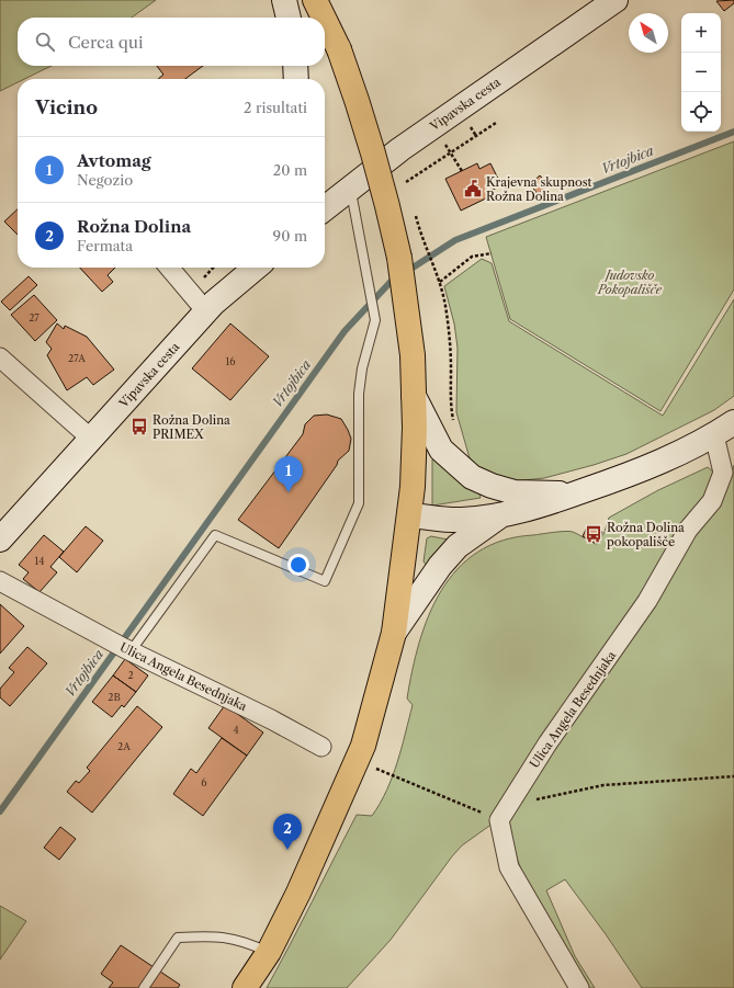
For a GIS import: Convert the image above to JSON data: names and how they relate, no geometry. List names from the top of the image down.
{
  "streets": {
    "main road": ["Vipavska cesta"],
    "street": ["Ulica Angela Besednjaka"]
  },
  "water": ["Vrtojbica"],
  "parks": ["Judovsko Pokopališče"],
  "places": {
    "public building": ["Krajevna skupnost Rožna Dolina"],
    "bus stop": ["Rožna Dolina PRIMEX", "Rožna Dolina pokopališče"]
  },
  "house_numbers": [
    "27",
    "27A",
    "16",
    "14",
    "2",
    "2B",
    "4",
    "2A",
    "6"
  ],
  "north": "top left",
  "page": {
    "map_buttons": ["+", "−"],
    "search": "Cerca qui",
    "heading": ["Vicino", "2 risultati"],
    "list": [
      {
        "mark": "1",
        "name": "Avtomag",
        "note": "Negozio",
        "value": "20 m"
      },
      {
        "mark": "2",
        "name": "Rožna Dolina",
        "note": "Fermata",
        "value": "90 m"
      }
    ],
    "pins": ["1", "2"]
  }
}
